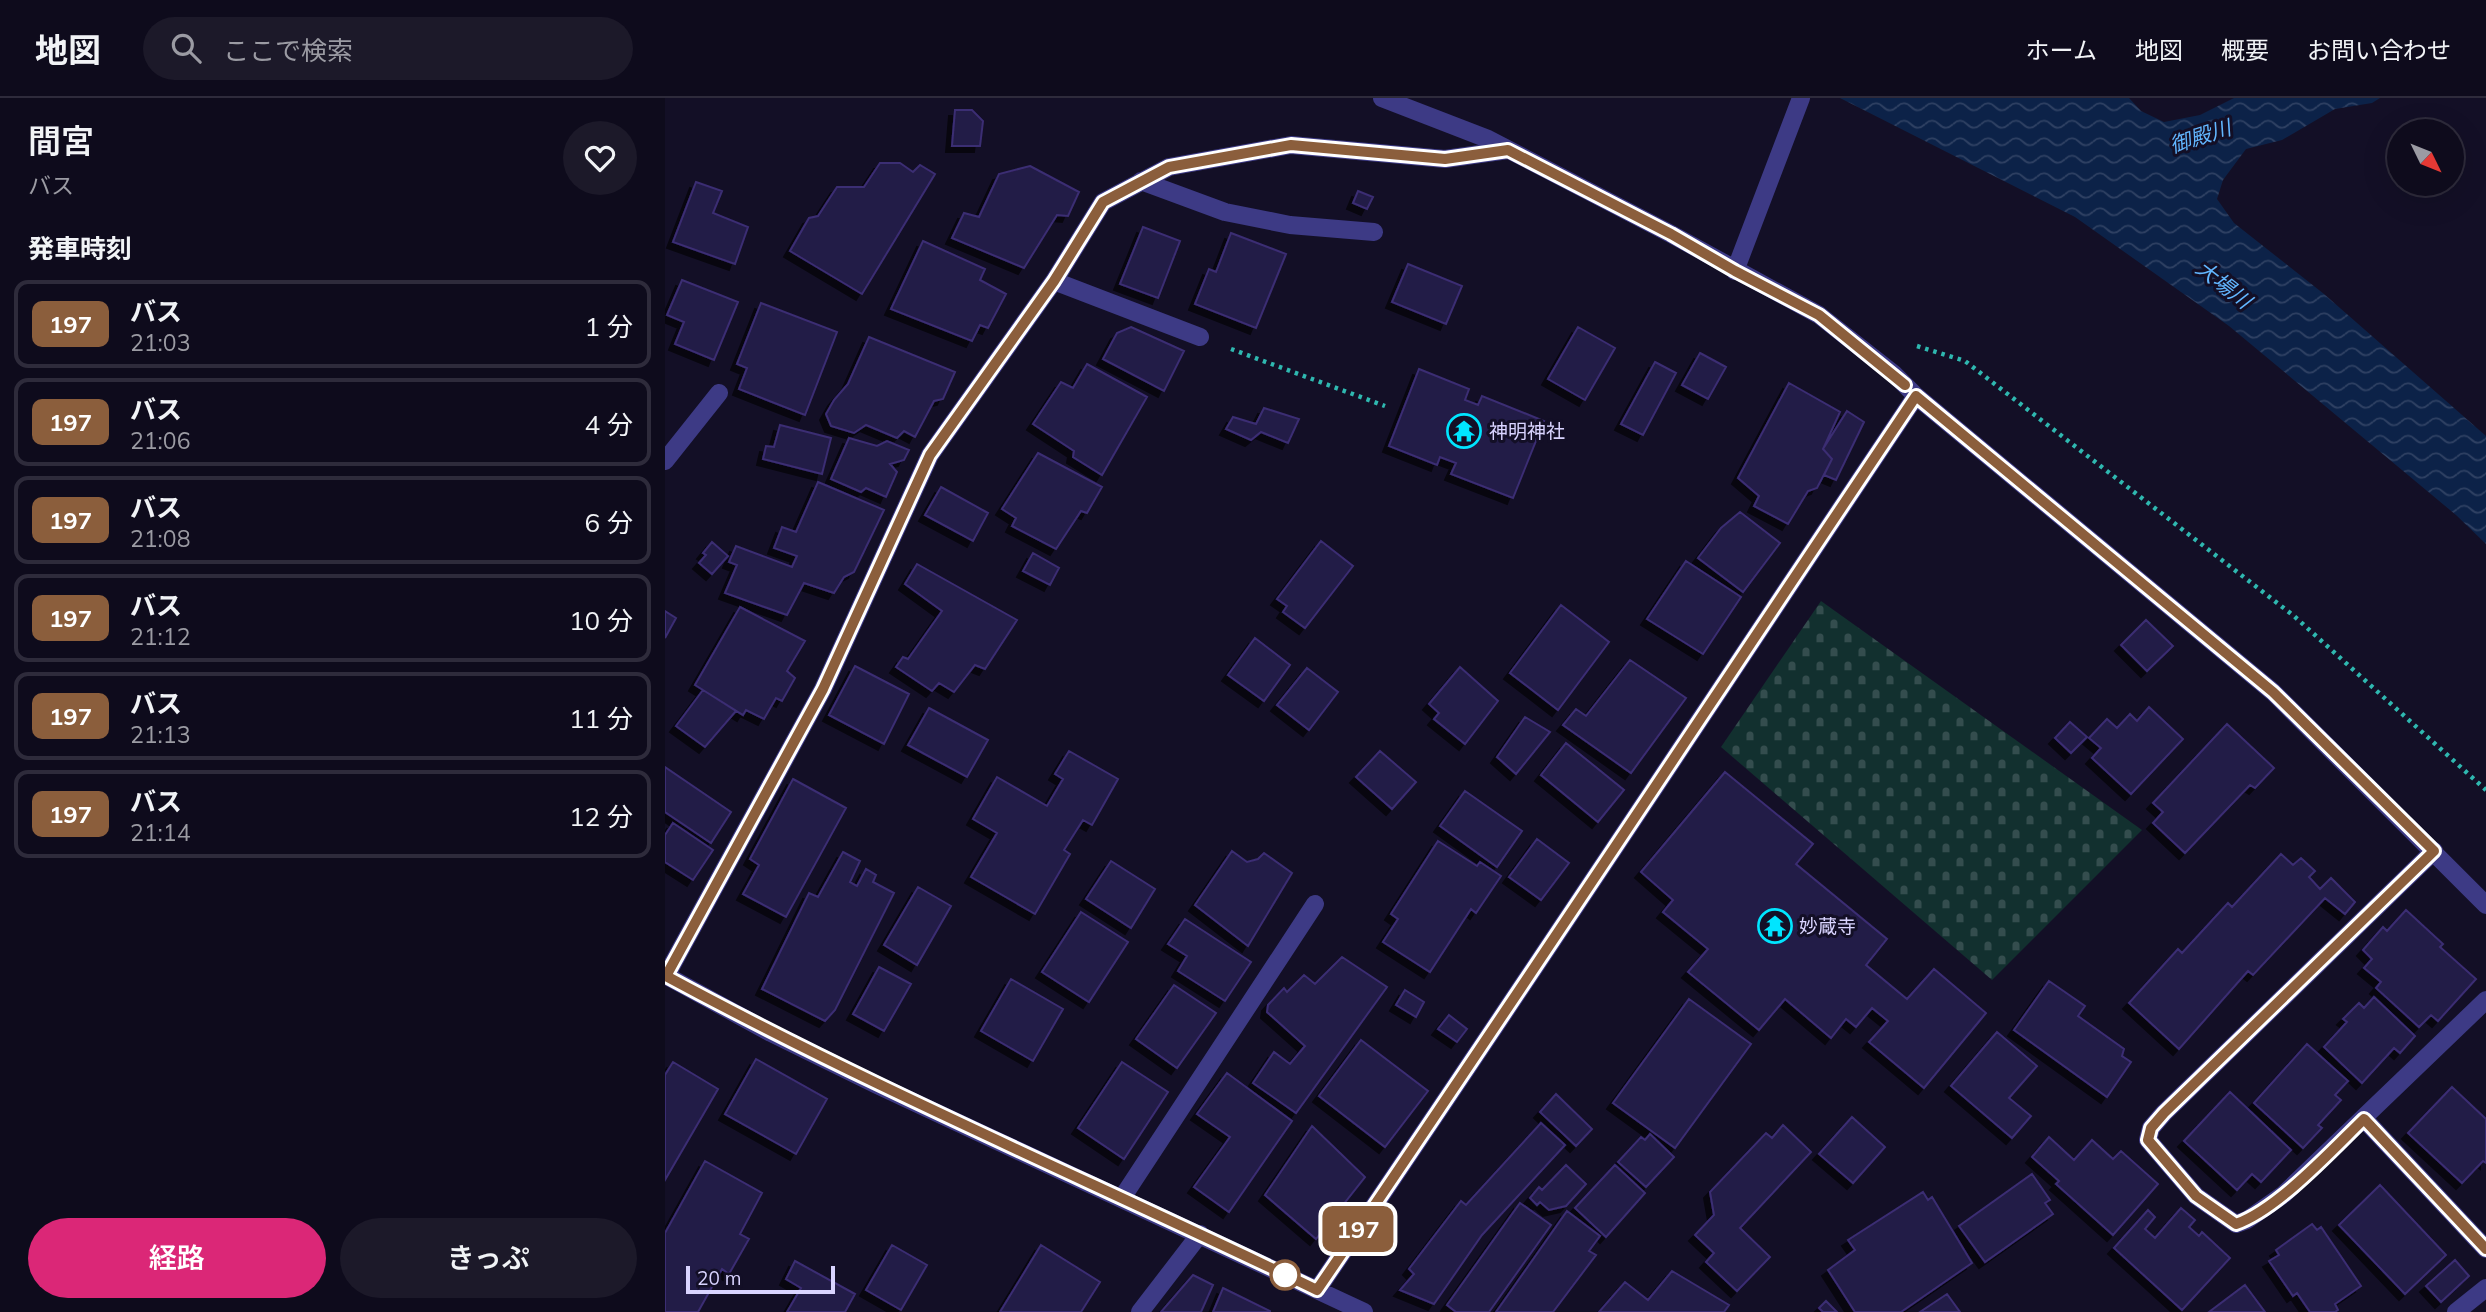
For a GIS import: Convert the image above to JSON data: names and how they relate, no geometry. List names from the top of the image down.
{
  "water": ["御殿川", "大場川"],
  "places": {
    "temple": ["神明神社", "妙蔵寺"]
  },
  "lines": ["bus line 197"],
  "scale_bar": "20 m",
  "north": "bottom right",
  "page": {
    "header": "地図",
    "search": "ここで検索",
    "nav": [
      "ホーム",
      "地図",
      "概要",
      "お問い合わせ"
    ],
    "heading": [
      ["間宮", "バス"],
      "発車時刻"
    ],
    "on_map": "197",
    "list": [
      {
        "mark": "197",
        "name": "バス",
        "note": "21:03",
        "value": "1 分"
      },
      {
        "mark": "197",
        "name": "バス",
        "note": "21:06",
        "value": "4 分"
      },
      {
        "mark": "197",
        "name": "バス",
        "note": "21:08",
        "value": "6 分"
      },
      {
        "mark": "197",
        "name": "バス",
        "note": "21:12",
        "value": "10 分"
      },
      {
        "mark": "197",
        "name": "バス",
        "note": "21:13",
        "value": "11 分"
      },
      {
        "mark": "197",
        "name": "バス",
        "note": "21:14",
        "value": "12 分"
      }
    ],
    "buttons": ["経路", "きっぷ"],
    "scale": "20 m"
  }
}
